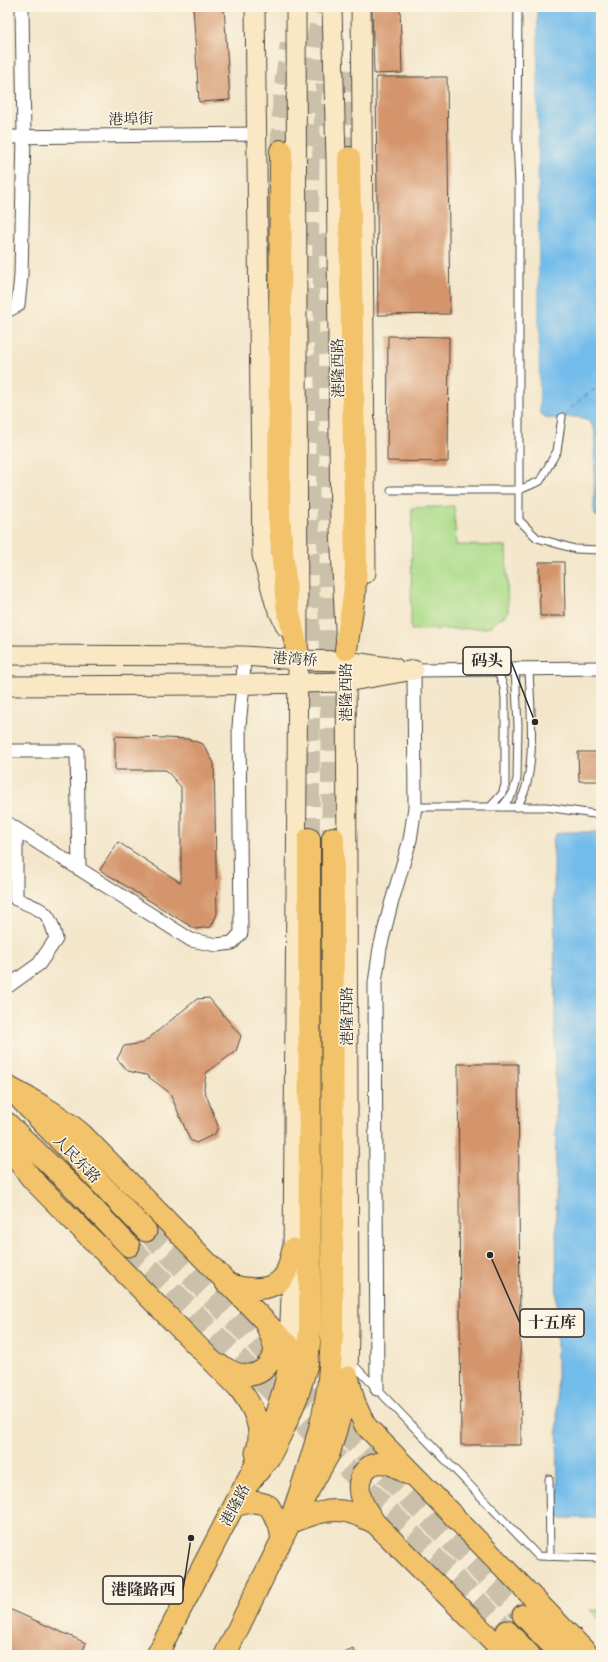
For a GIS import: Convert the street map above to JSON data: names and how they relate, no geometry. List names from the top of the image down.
{
  "streets": {
    "main road": [
      "港隆西路",
      "港湾桥",
      "人民东路",
      "港隆路"
    ],
    "street": ["港埠街"]
  },
  "crossings": [
    ["港隆西路", "港湾桥"]
  ],
  "places": ["码头", "十五库", "港隆路西"]
}
